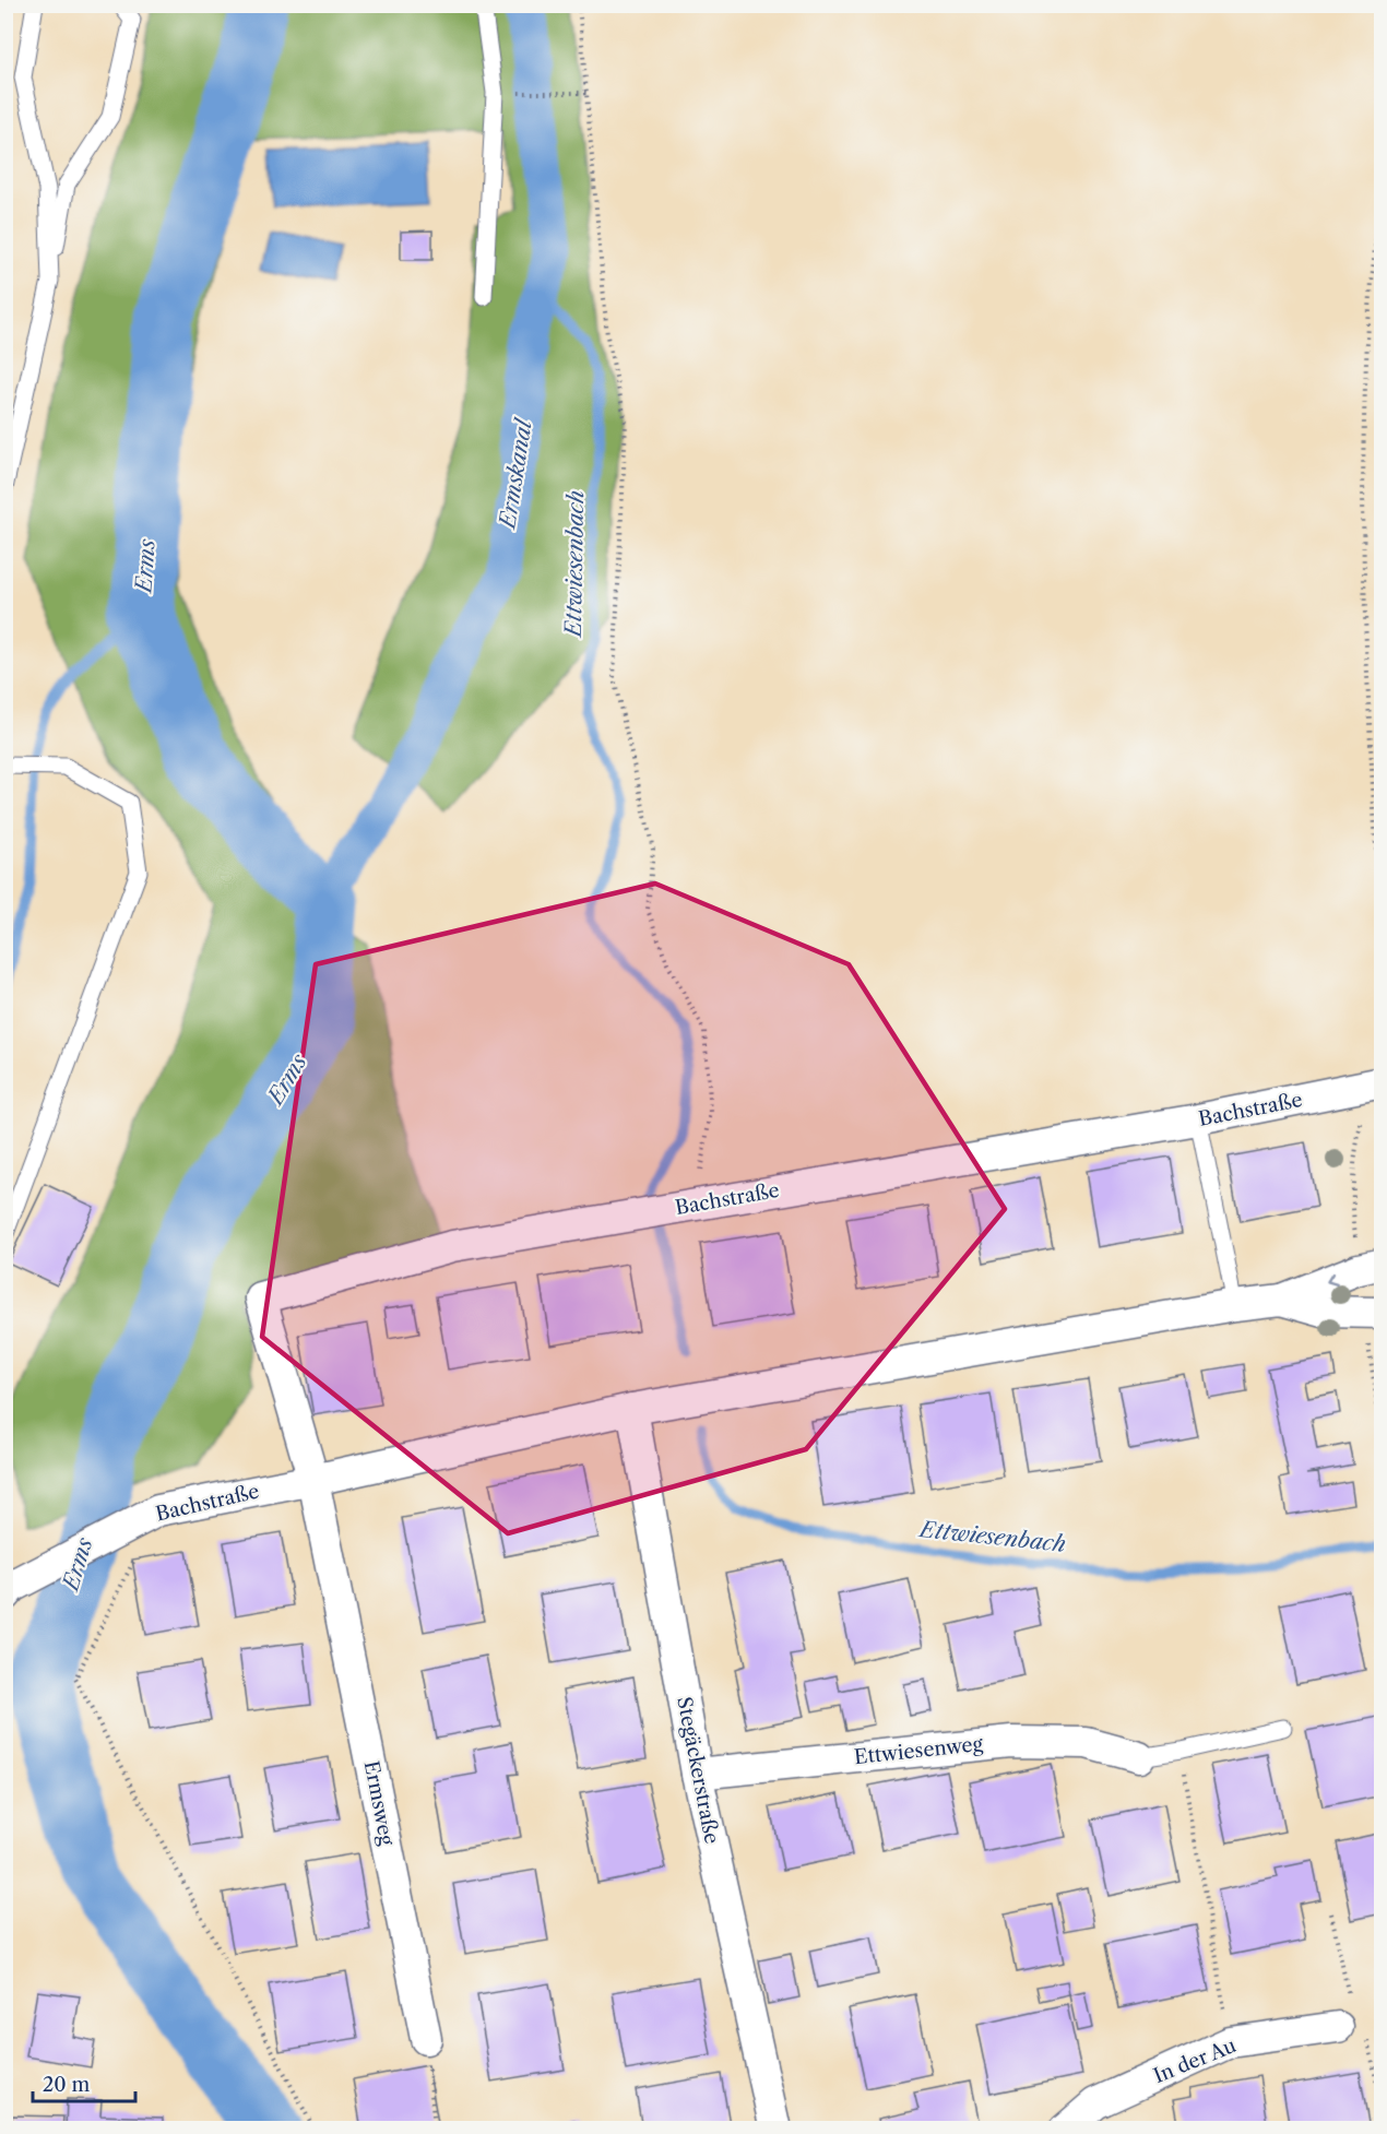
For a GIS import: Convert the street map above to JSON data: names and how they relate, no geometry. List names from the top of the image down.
{
  "streets": {
    "street": [
      "Bachstraße",
      "Ettwiesenweg",
      "Stegäckerstraße",
      "Ermsweg",
      "In der Au"
    ]
  },
  "crossings": [
    ["Bachstraße", "Stegäckerstraße"],
    ["Bachstraße", "Ermsweg"],
    ["Ettwiesenweg", "Stegäckerstraße"]
  ],
  "water": ["Ermskanal", "Ettwiesenbach", "Erms"],
  "scale_bar": "20 m"
}
